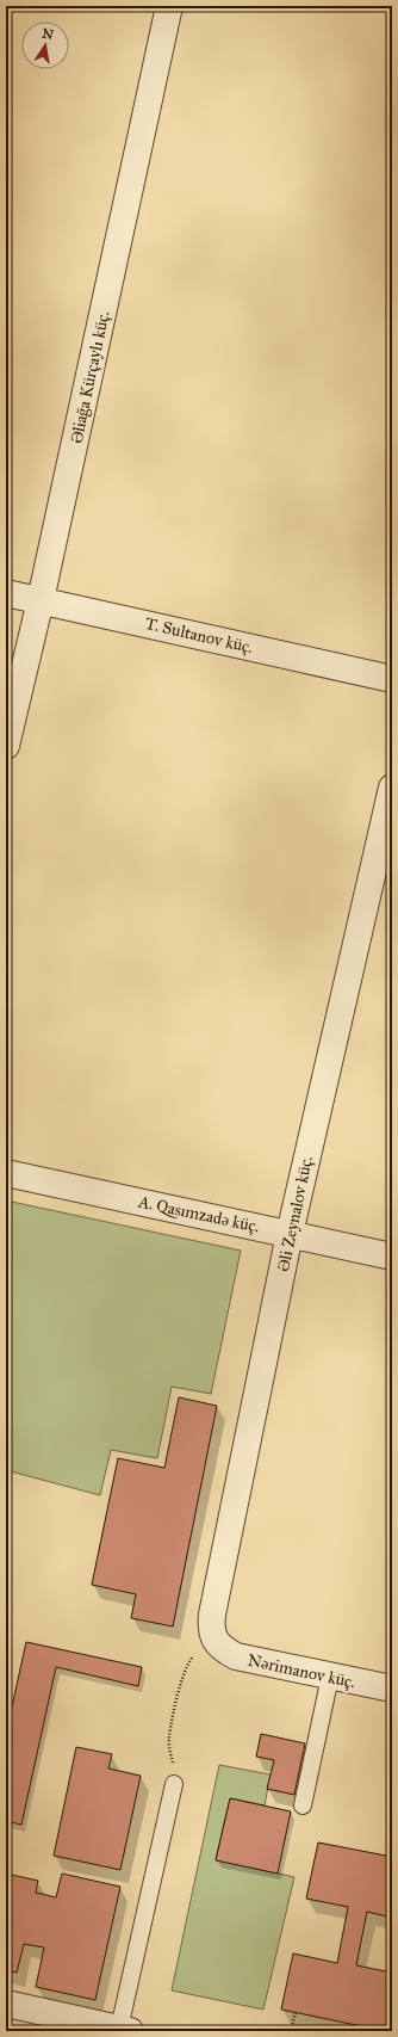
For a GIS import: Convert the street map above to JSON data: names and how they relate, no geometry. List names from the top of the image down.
{
  "streets": {
    "street": [
      "Əliağa Kürçaylı küç.",
      "T. Sultanov küç.",
      "A. Qasımzadə küç.",
      "Əli Zeynalov küç.",
      "Nərimanov küç."
    ]
  },
  "crossings": [
    ["Əliağa Kürçaylı küç.", "T. Sultanov küç."],
    ["A. Qasımzadə küç.", "Əli Zeynalov küç."],
    ["Əli Zeynalov küç.", "Nərimanov küç."]
  ],
  "north": "top"
}
